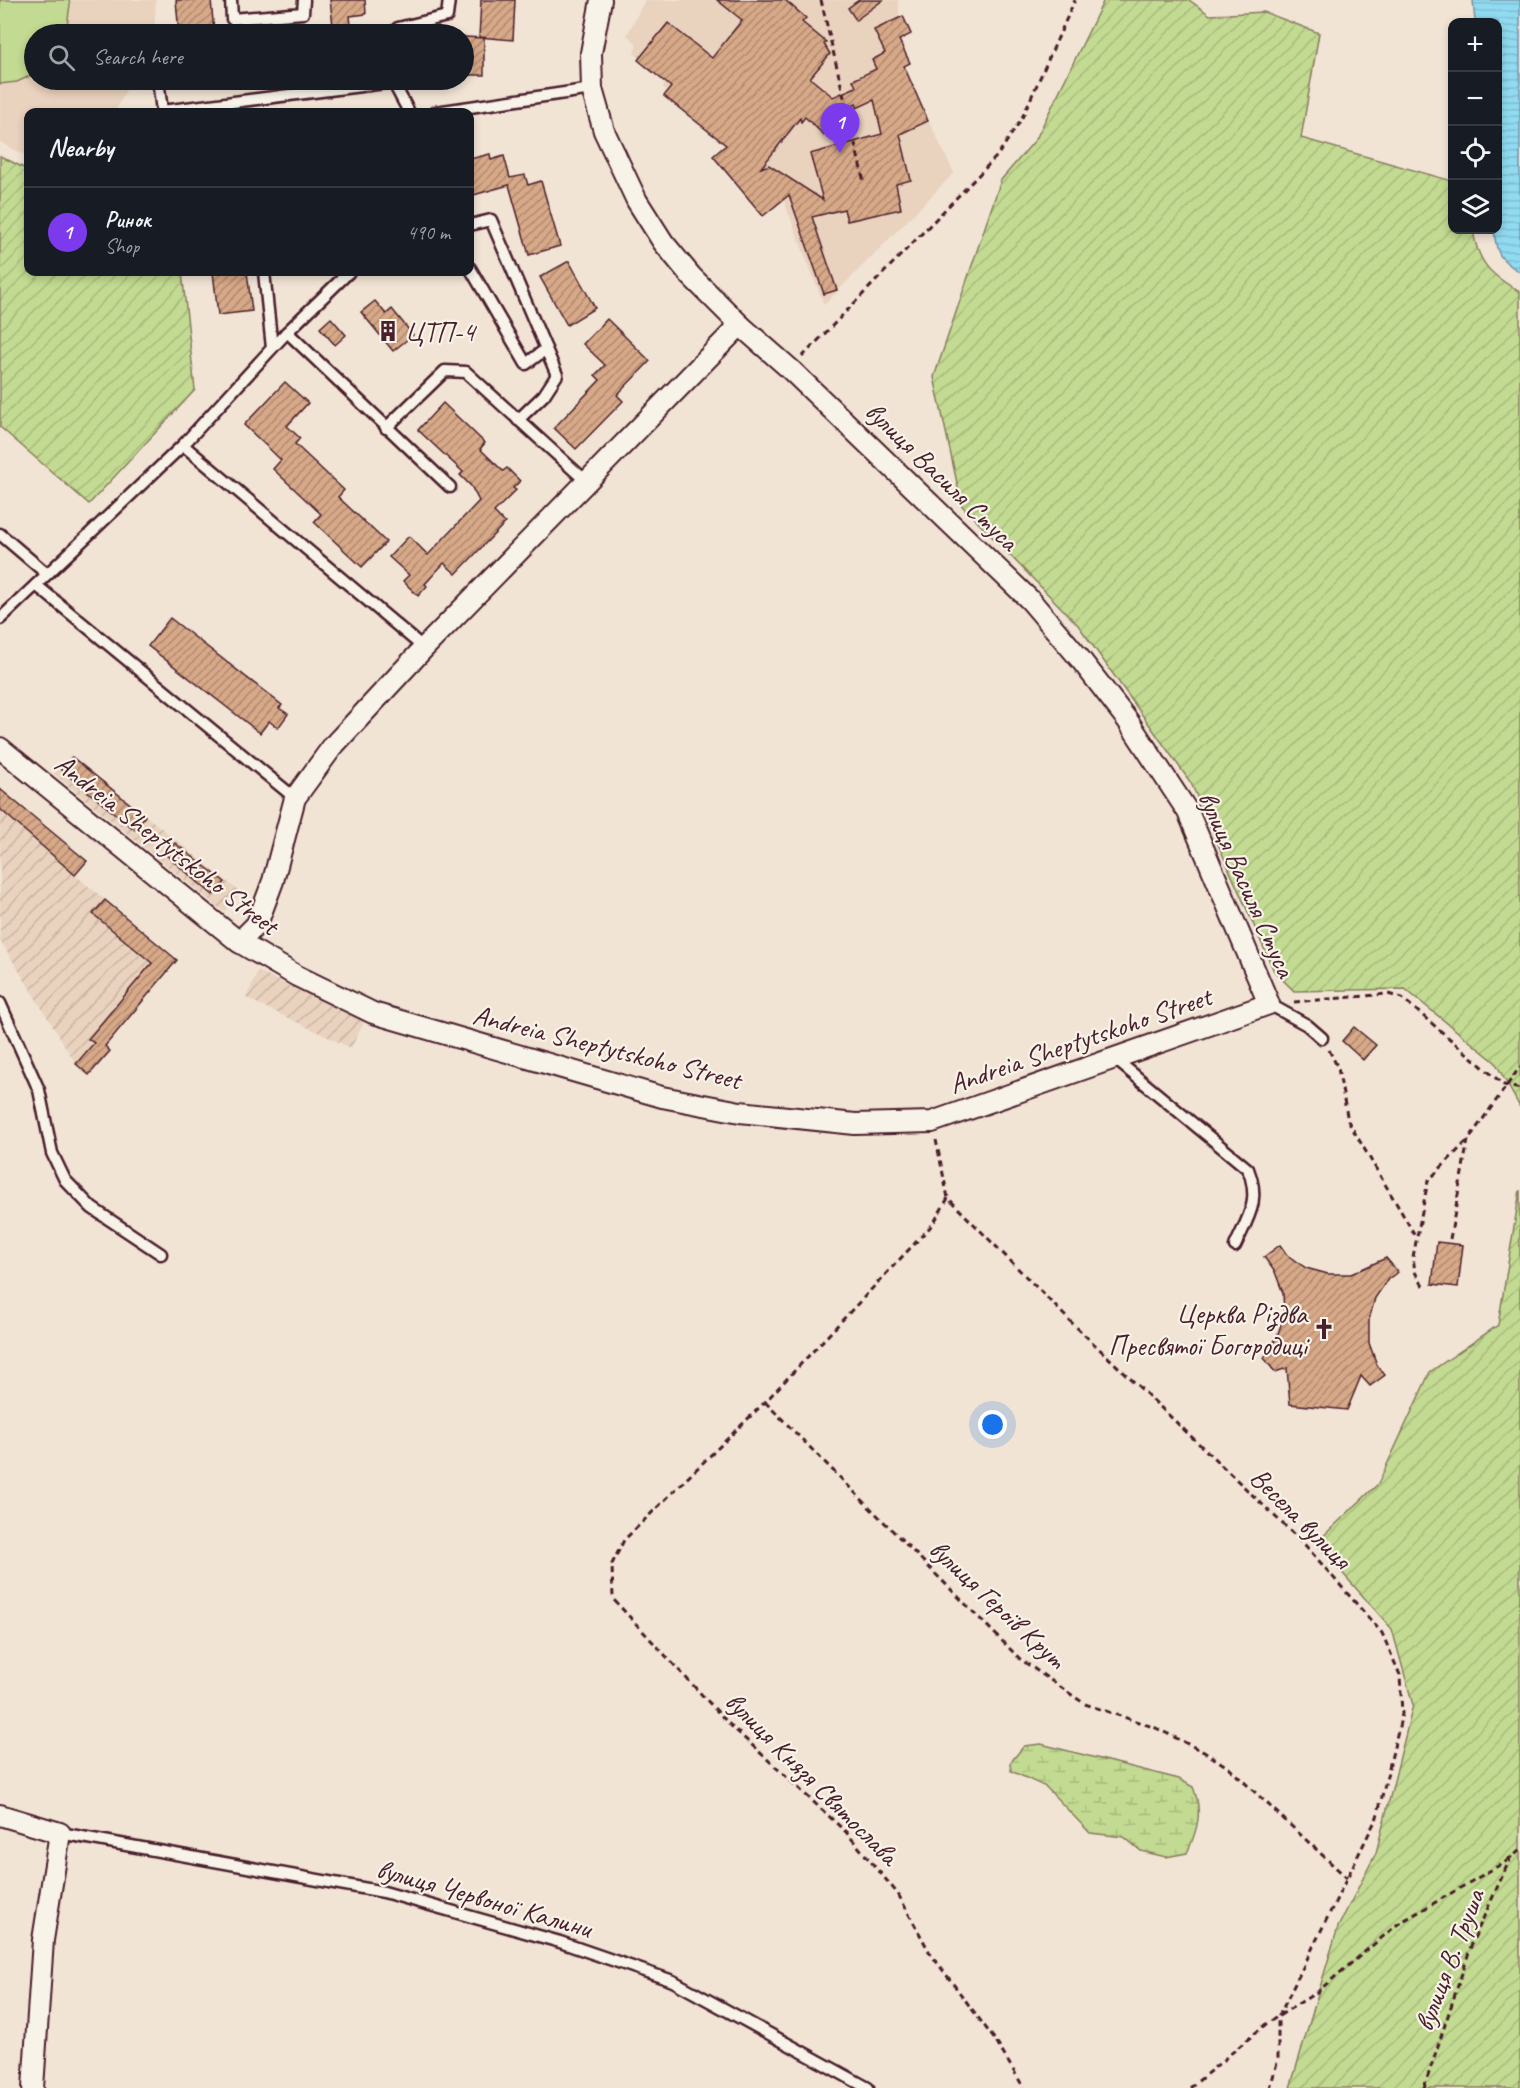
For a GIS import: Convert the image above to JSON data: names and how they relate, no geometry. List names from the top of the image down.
{
  "streets": {
    "street": ["вулиця Василя Стуса", "Andreia Sheptytskoho Street"],
    "lane": ["вулиця Червоної Калини"],
    "path": [
      "Весела вулиця",
      "вулиця Героїв Крут",
      "вулиця Князя Святослава",
      "вулиця В. Труша"
    ]
  },
  "crossings": [
    ["вулиця Василя Стуса", "Andreia Sheptytskoho Street"],
    ["Весела вулиця", "вулиця Героїв Крут"],
    ["вулиця Героїв Крут", "вулиця Князя Святослава"]
  ],
  "places": {
    "building": ["ЦТП-4"],
    "church": ["Церква Різдва Пресвятої Богородиці"]
  },
  "page": {
    "map_buttons": ["+", "−"],
    "search": "Search here",
    "pins": "1",
    "heading": "Nearby",
    "list": [
      {
        "mark": "1",
        "name": "Ринок",
        "note": "Shop",
        "value": "490 m"
      }
    ]
  }
}
